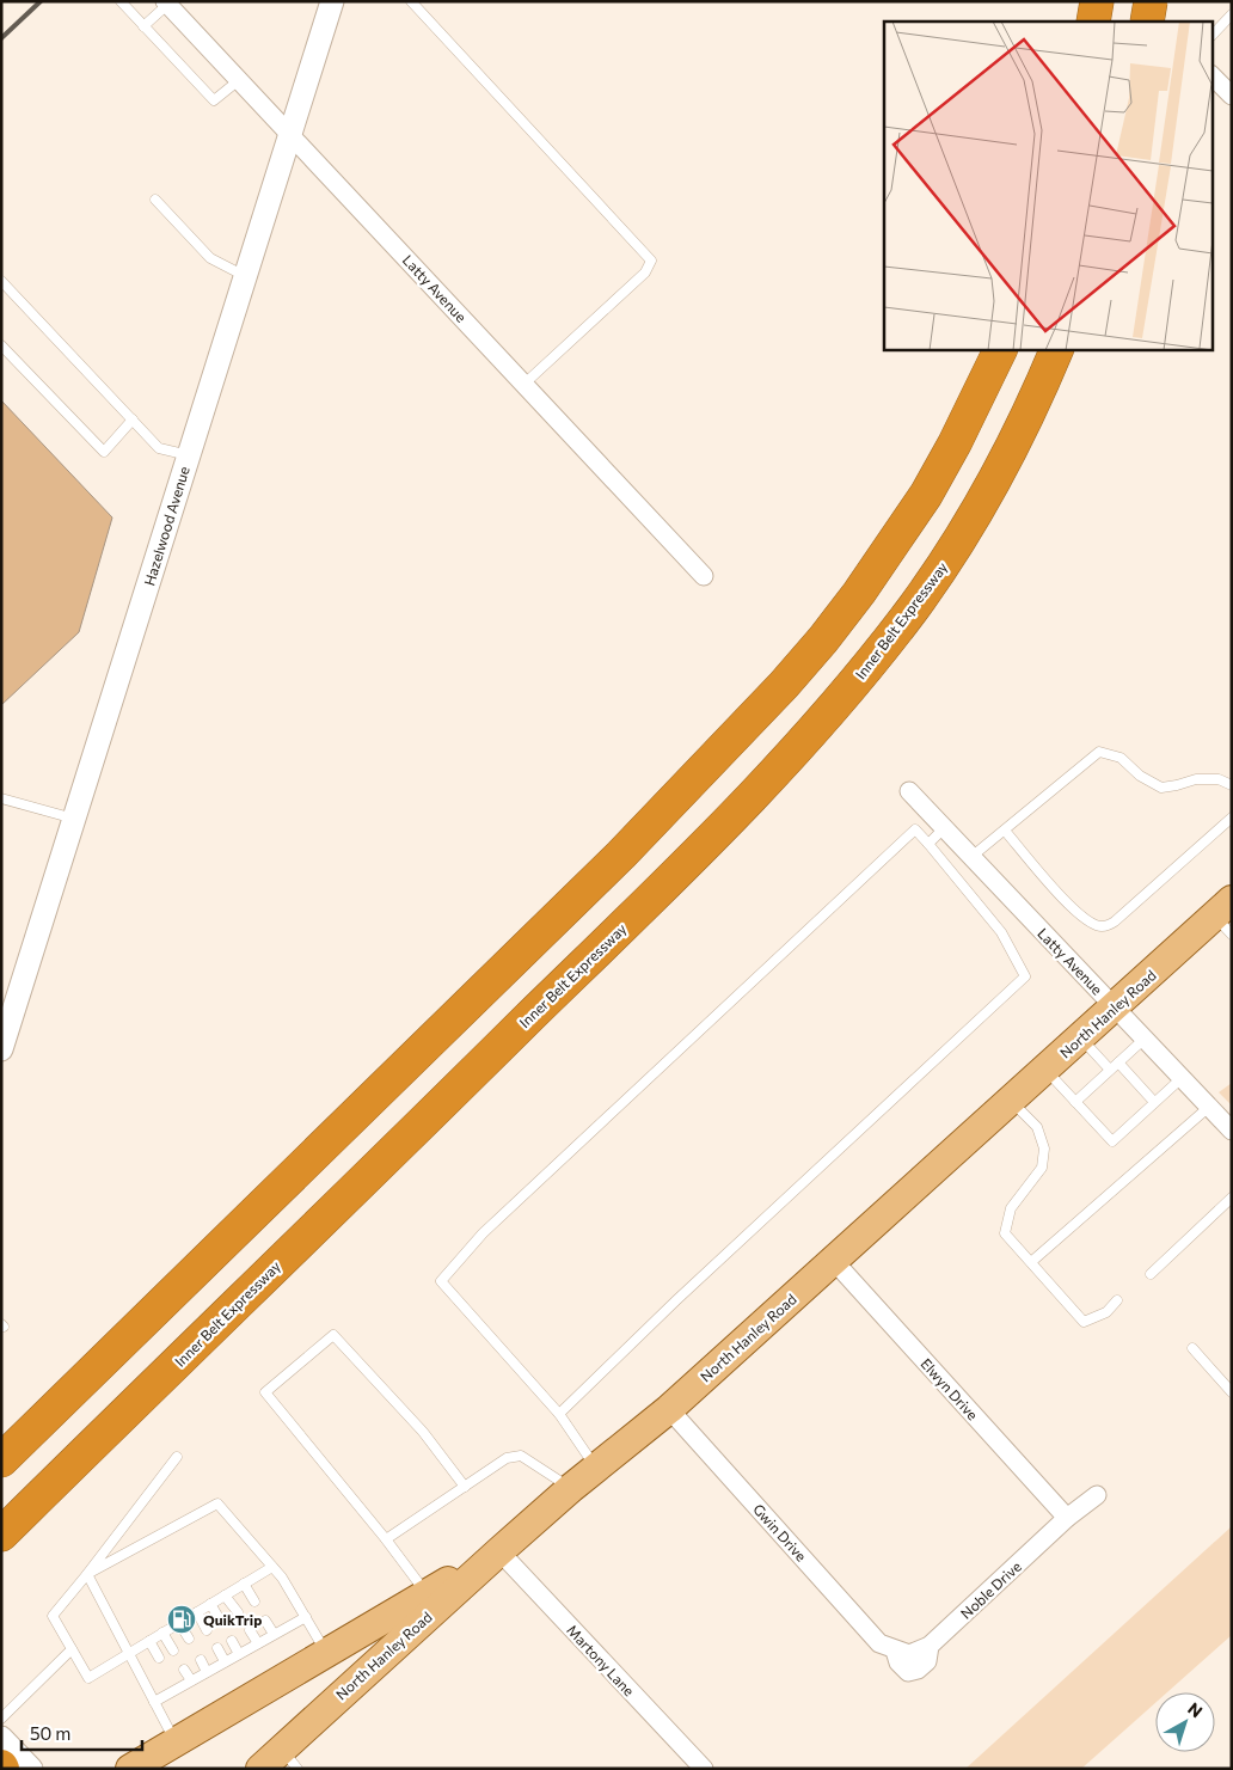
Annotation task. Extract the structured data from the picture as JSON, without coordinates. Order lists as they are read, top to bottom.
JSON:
{
  "streets": {
    "highway": ["Inner Belt Expressway"],
    "main road": ["North Hanley Road"],
    "street": [
      "Latty Avenue",
      "Hazelwood Avenue",
      "Elwyn Drive",
      "Gwin Drive",
      "Noble Drive",
      "Martony Lane"
    ]
  },
  "crossings": [
    ["Latty Avenue", "Hazelwood Avenue"],
    ["Latty Avenue", "North Hanley Road"],
    ["North Hanley Road", "Elwyn Drive"],
    ["North Hanley Road", "Gwin Drive"],
    ["North Hanley Road", "Martony Lane"],
    ["Elwyn Drive", "Noble Drive"],
    ["Gwin Drive", "Noble Drive"]
  ],
  "places": {
    "fuel station": ["QuikTrip"]
  },
  "scale_bar": "50 m",
  "north": "top right"
}
